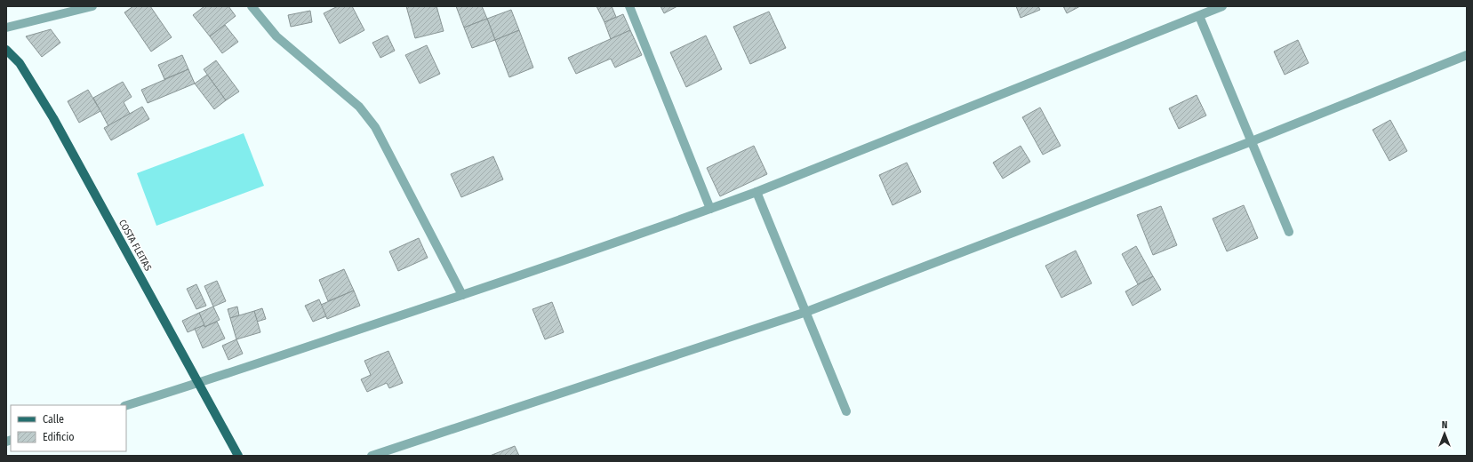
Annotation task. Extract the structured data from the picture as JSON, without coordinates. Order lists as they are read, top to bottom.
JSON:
{
  "streets": {
    "main road": ["COSTA FLEITAS"]
  },
  "legend": ["Calle", "Edificio"],
  "north": "top"
}
